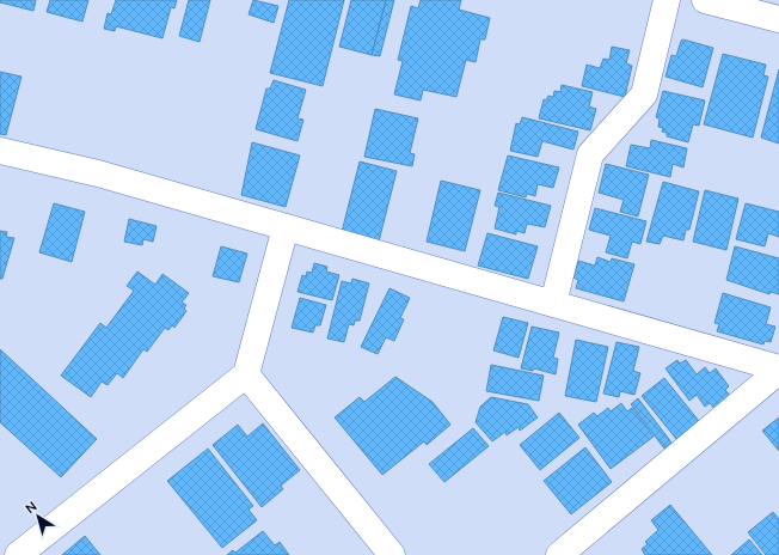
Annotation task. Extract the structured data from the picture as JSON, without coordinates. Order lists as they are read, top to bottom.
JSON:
{
  "north": "top left"
}
